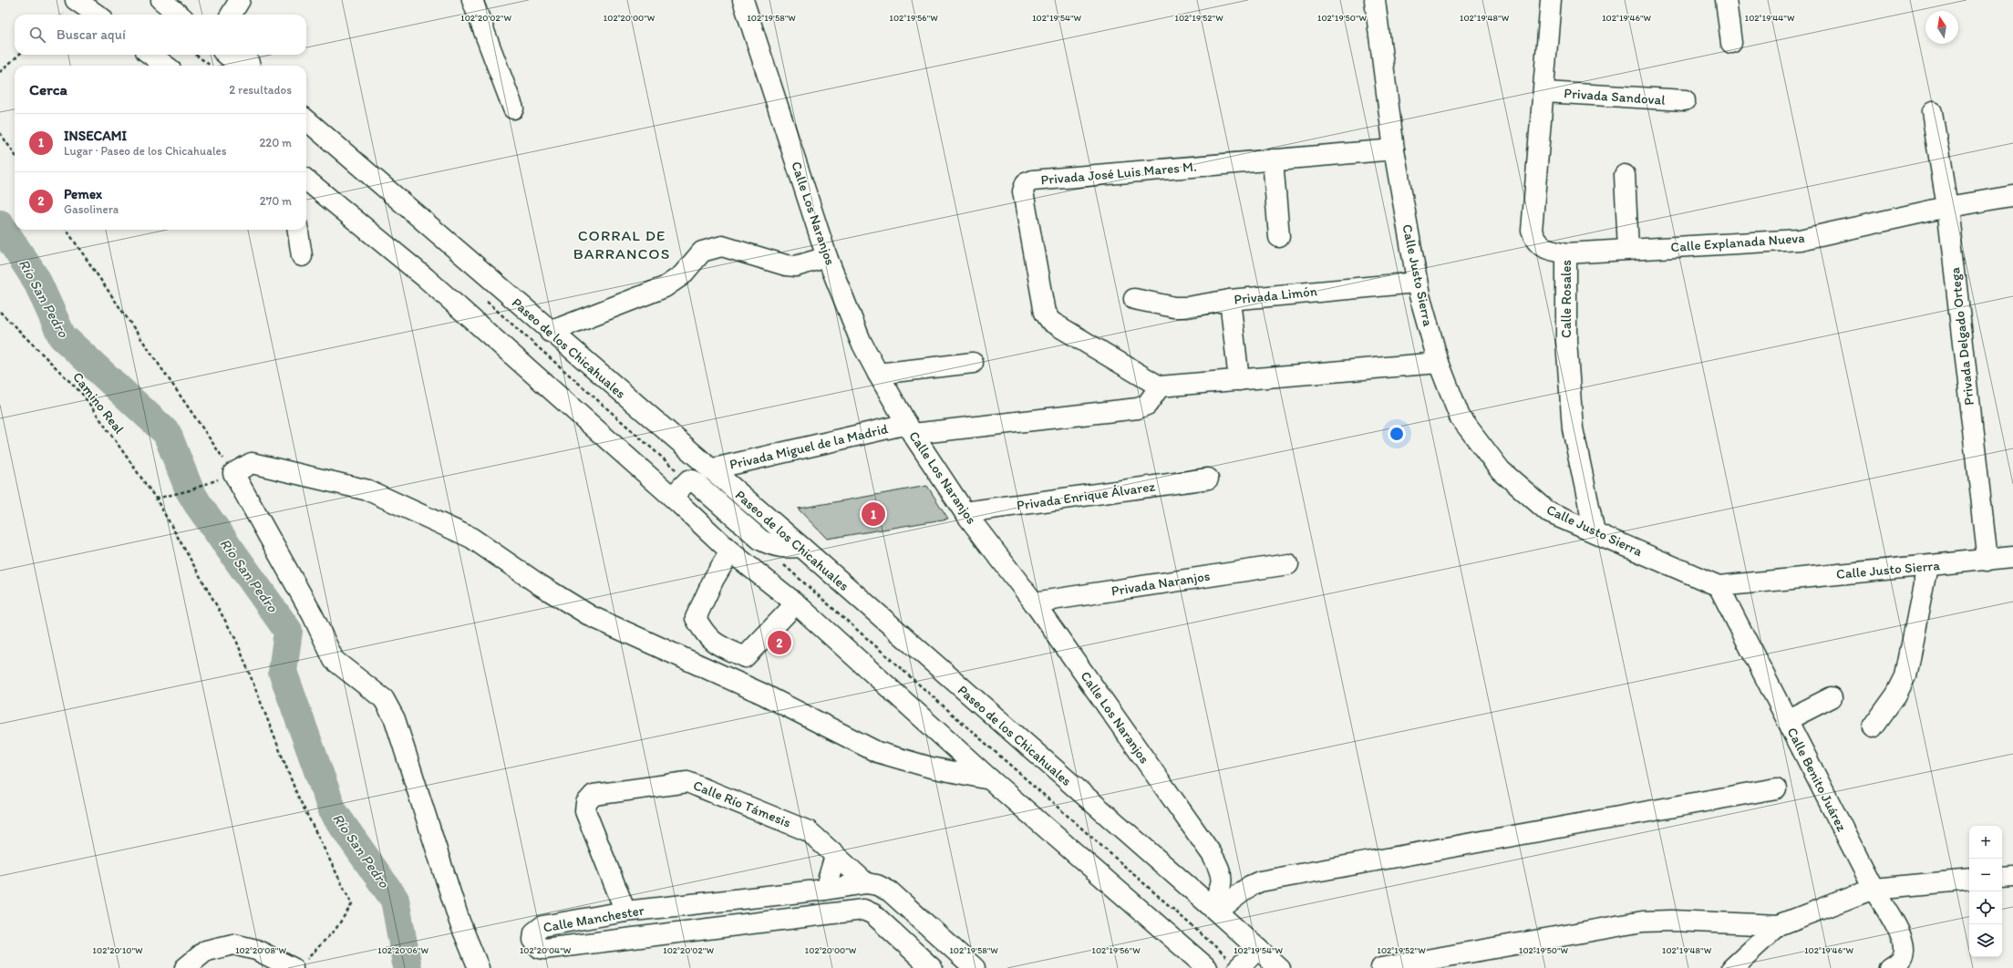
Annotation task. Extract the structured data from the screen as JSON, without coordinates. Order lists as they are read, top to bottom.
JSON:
{
  "streets": {
    "main road": [
      "Privada Sandoval",
      "Privada José Luis Mares M.",
      "Calle Los Naranjos",
      "Calle Explanada Nueva",
      "Calle Justo Sierra",
      "Privada Limón",
      "Calle Rosales",
      "Privada Delgado Ortega",
      "Paseo de los Chicahuales",
      "Privada Miguel de la Madrid",
      "Privada Enrique Álvarez",
      "Privada Naranjos",
      "Calle Benito Juárez",
      "Calle Río Támesis",
      "Calle Manchester"
    ],
    "path": ["Camino Real"]
  },
  "crossings": [
    ["Privada Sandoval", "Calle Rosales"],
    ["Privada José Luis Mares M.", "Calle Justo Sierra"],
    ["Calle Los Naranjos", "Paseo de los Chicahuales"],
    ["Calle Los Naranjos", "Privada Miguel de la Madrid"],
    ["Calle Los Naranjos", "Privada Enrique Álvarez"],
    ["Calle Los Naranjos", "Privada Naranjos"],
    ["Calle Explanada Nueva", "Calle Rosales"],
    ["Calle Explanada Nueva", "Privada Delgado Ortega"],
    ["Calle Justo Sierra", "Privada Limón"],
    ["Calle Justo Sierra", "Calle Rosales"],
    ["Calle Justo Sierra", "Privada Delgado Ortega"],
    ["Calle Justo Sierra", "Calle Benito Juárez"],
    ["Paseo de los Chicahuales", "Privada Miguel de la Madrid"],
    ["Calle Río Támesis", "Calle Manchester"]
  ],
  "districts": ["CORRAL DE BARRANCOS"],
  "water": ["Río San Pedro"],
  "north": "top",
  "page": {
    "search": "Buscar aquí",
    "heading": ["Cerca", "2 resultados"],
    "list": [
      {
        "mark": "1",
        "name": "INSECAMI",
        "note": "Lugar · Paseo de los Chicahuales",
        "value": "220 m"
      },
      {
        "mark": "2",
        "name": "Pemex",
        "note": "Gasolinera",
        "value": "270 m"
      }
    ],
    "pins": ["1", "2"],
    "map_buttons": ["+", "−"]
  },
  "coordinates": [
    "102°20'02\"W",
    "102°20'00\"W",
    "102°19'58\"W",
    "102°19'56\"W",
    "102°19'54\"W",
    "102°19'52\"W",
    "102°19'50\"W",
    "102°19'48\"W",
    "102°19'46\"W",
    "102°19'44\"W",
    "102°20'10\"W",
    "102°20'08\"W",
    "102°20'06\"W",
    "102°20'04\"W"
  ]
}
